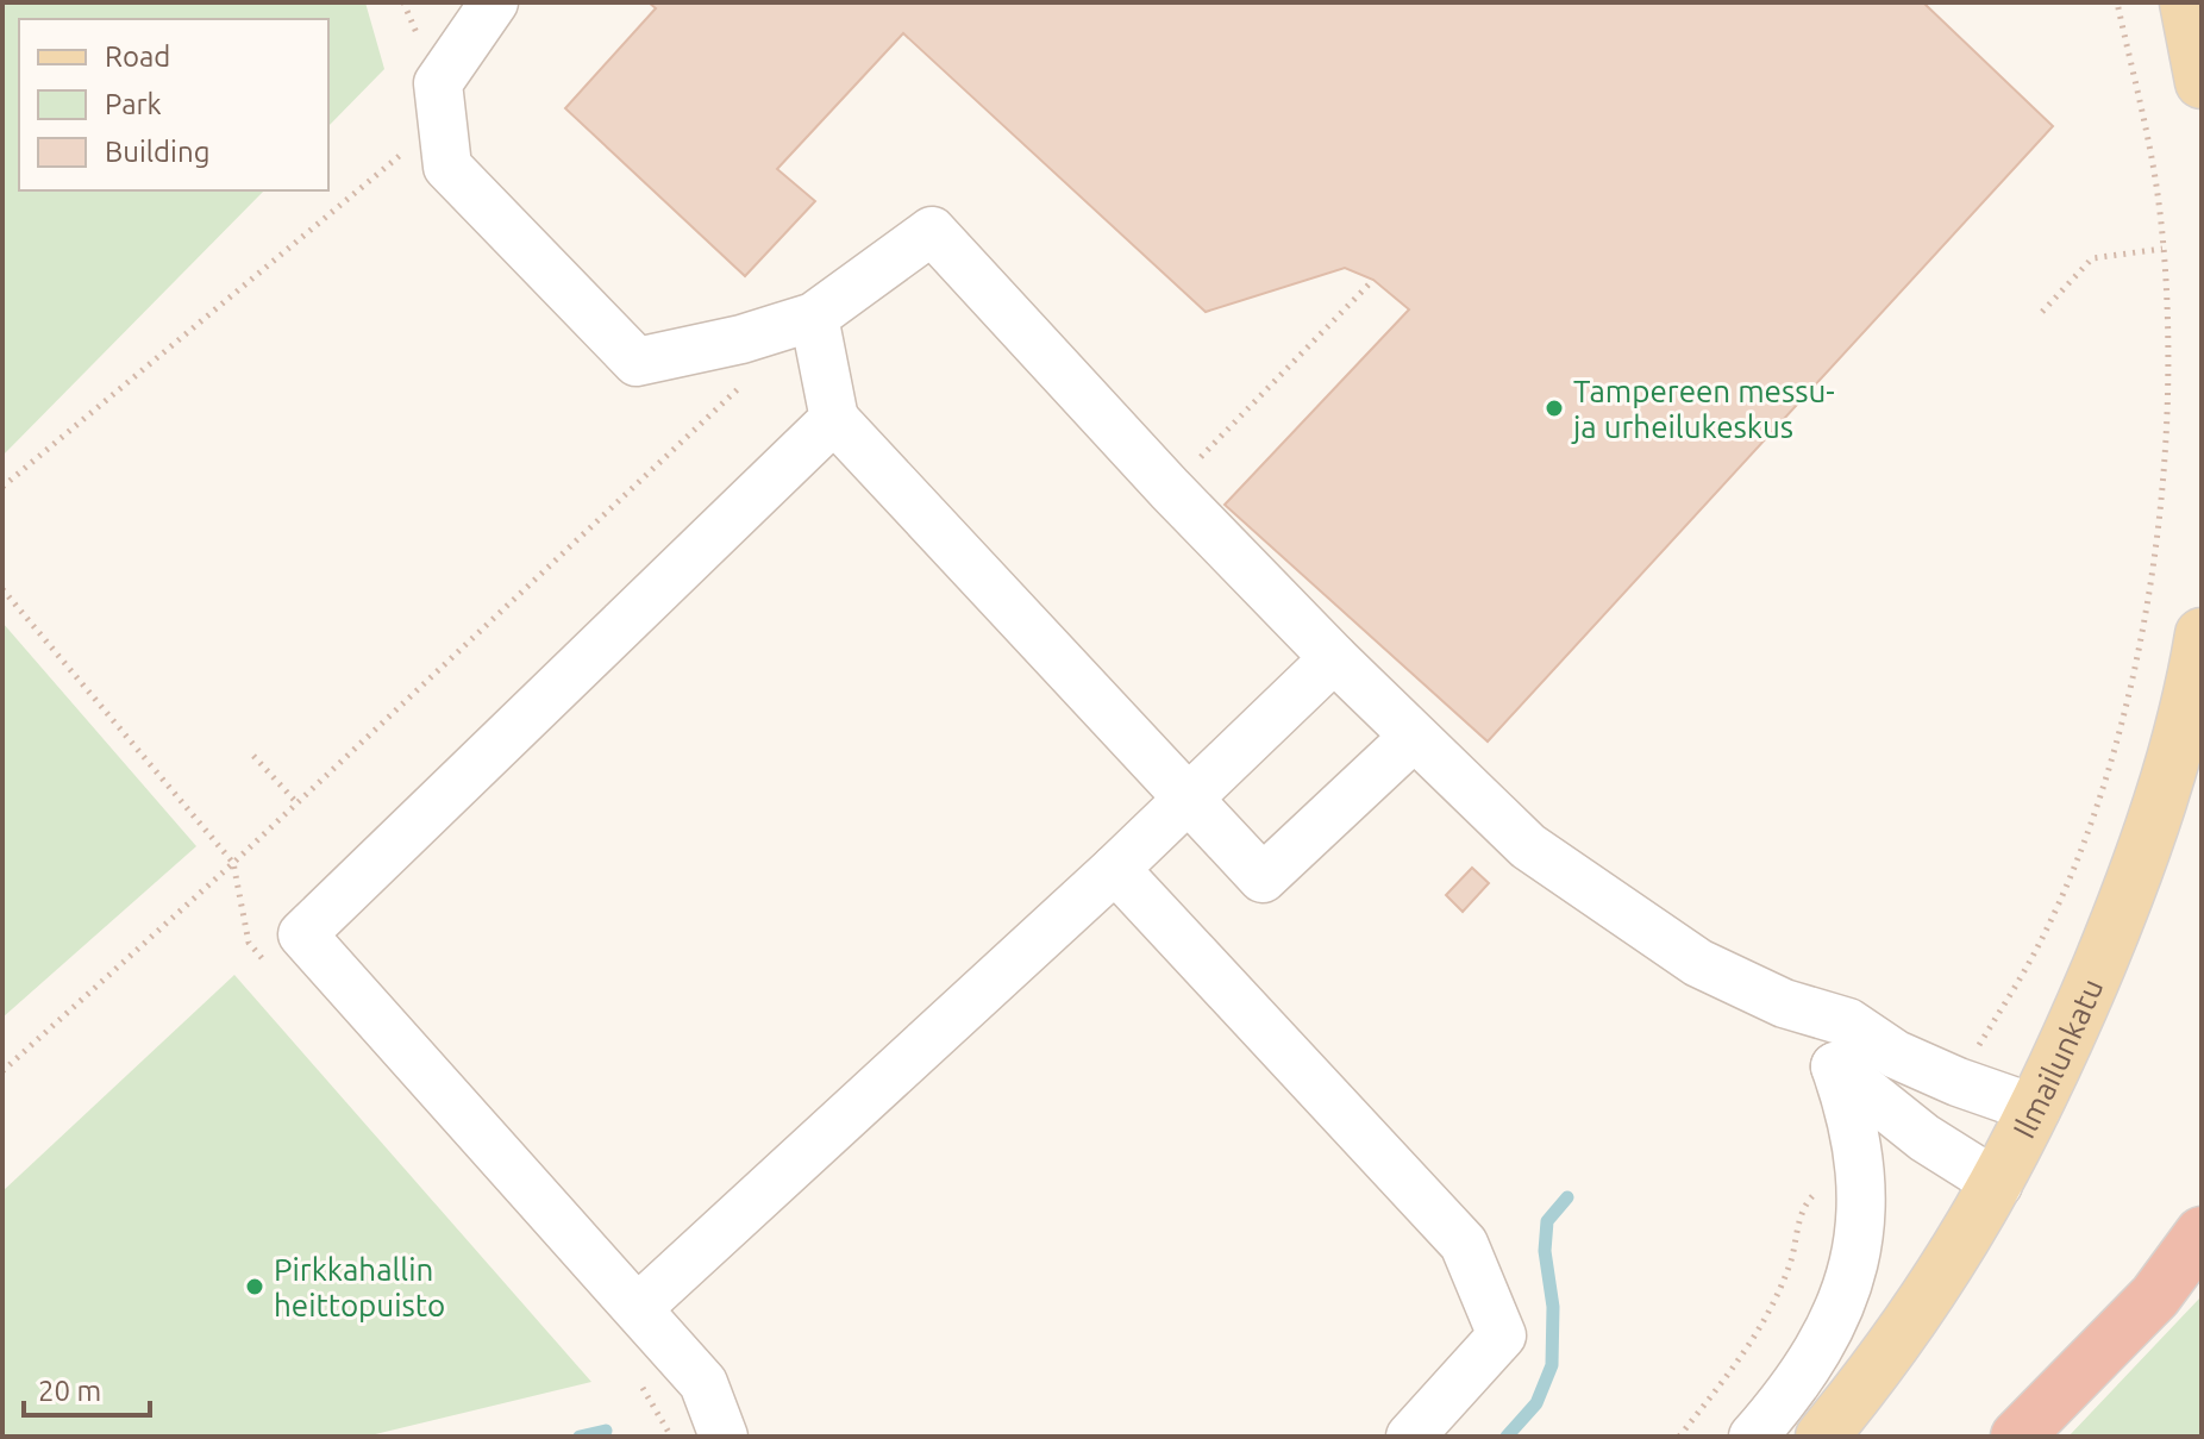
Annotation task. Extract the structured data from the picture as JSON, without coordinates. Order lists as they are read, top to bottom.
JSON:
{
  "streets": {
    "main road": ["Ilmailunkatu"]
  },
  "places": ["Tampereen messu- ja urheilukeskus", "Pirkkahallin heittopuisto"],
  "legend": ["Road", "Park", "Building"],
  "scale_bar": "20 m"
}
